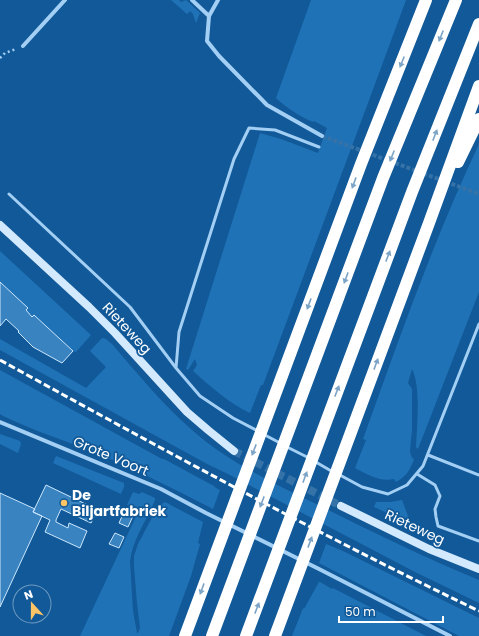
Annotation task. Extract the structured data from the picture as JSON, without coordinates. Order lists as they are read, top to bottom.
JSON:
{
  "streets": {
    "main road": ["Rieteweg"],
    "street": ["Grote Voort"]
  },
  "places": ["De Biljartfabriek"],
  "scale_bar": "50 m",
  "north": "top"
}
